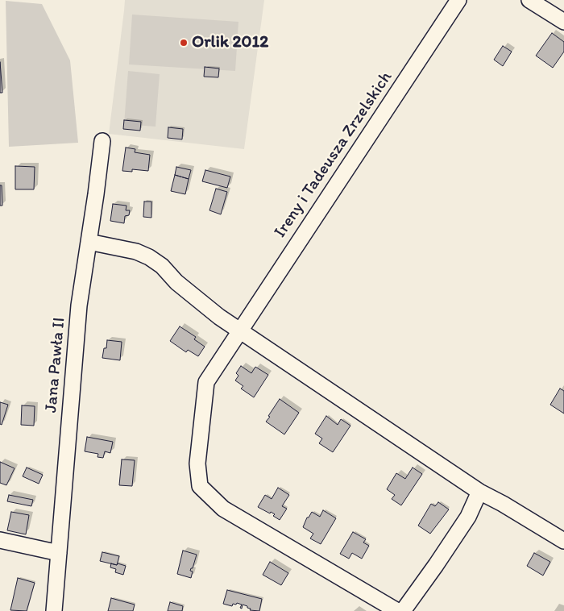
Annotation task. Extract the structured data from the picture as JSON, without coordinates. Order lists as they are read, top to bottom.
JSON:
{
  "streets": {
    "street": ["Ireny i Tadeusza Zrzelskich", "Jana Pawła II"]
  },
  "places": ["Orlik 2012"]
}
